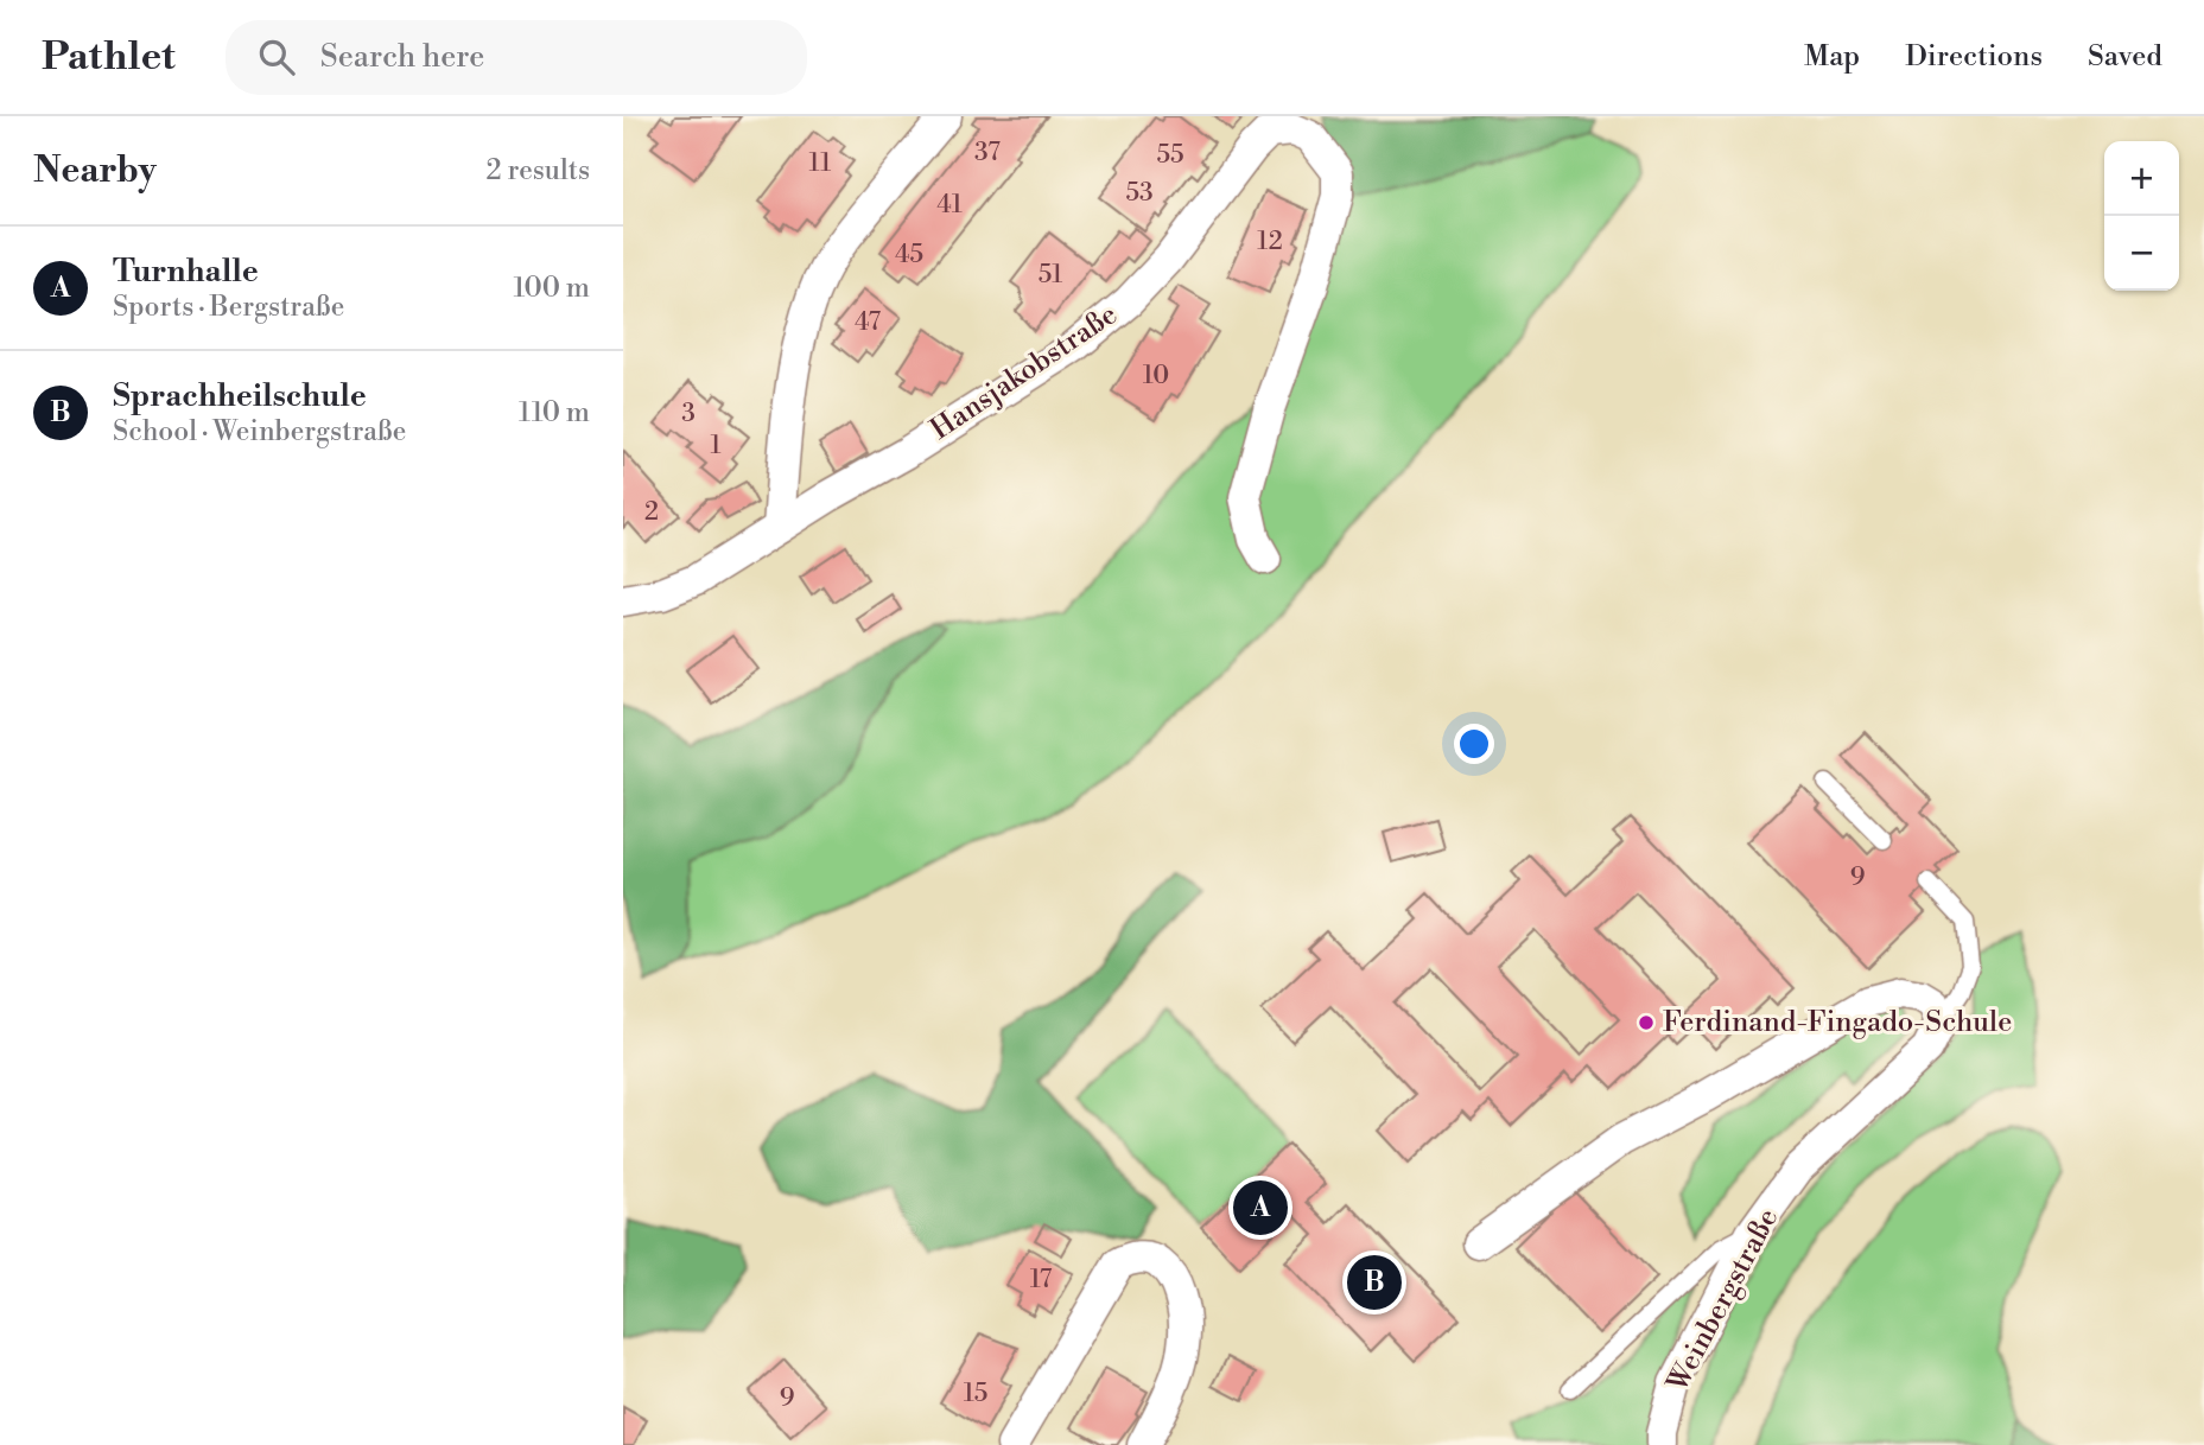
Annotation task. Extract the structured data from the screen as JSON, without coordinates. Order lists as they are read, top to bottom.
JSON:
{
  "streets": {
    "street": ["Hansjakobstraße", "Weinbergstraße"]
  },
  "places": ["Ferdinand-Fingado-Schule"],
  "house_numbers": [
    "37",
    "55",
    "11",
    "53",
    "41",
    "12",
    "45",
    "51",
    "47",
    "10",
    "3",
    "1",
    "2",
    "9",
    "17",
    "15",
    "9"
  ],
  "page": {
    "header": "Pathlet",
    "search": "Search here",
    "nav": ["Map", "Directions", "Saved"],
    "heading": ["Nearby", "2 results"],
    "map_buttons": ["+", "−"],
    "list": [
      {
        "mark": "A",
        "name": "Turnhalle",
        "note": "Sports · Bergstraße",
        "value": "100 m"
      },
      {
        "mark": "B",
        "name": "Sprachheilschule",
        "note": "School · Weinbergstraße",
        "value": "110 m"
      }
    ],
    "pins": ["A", "B"]
  }
}
